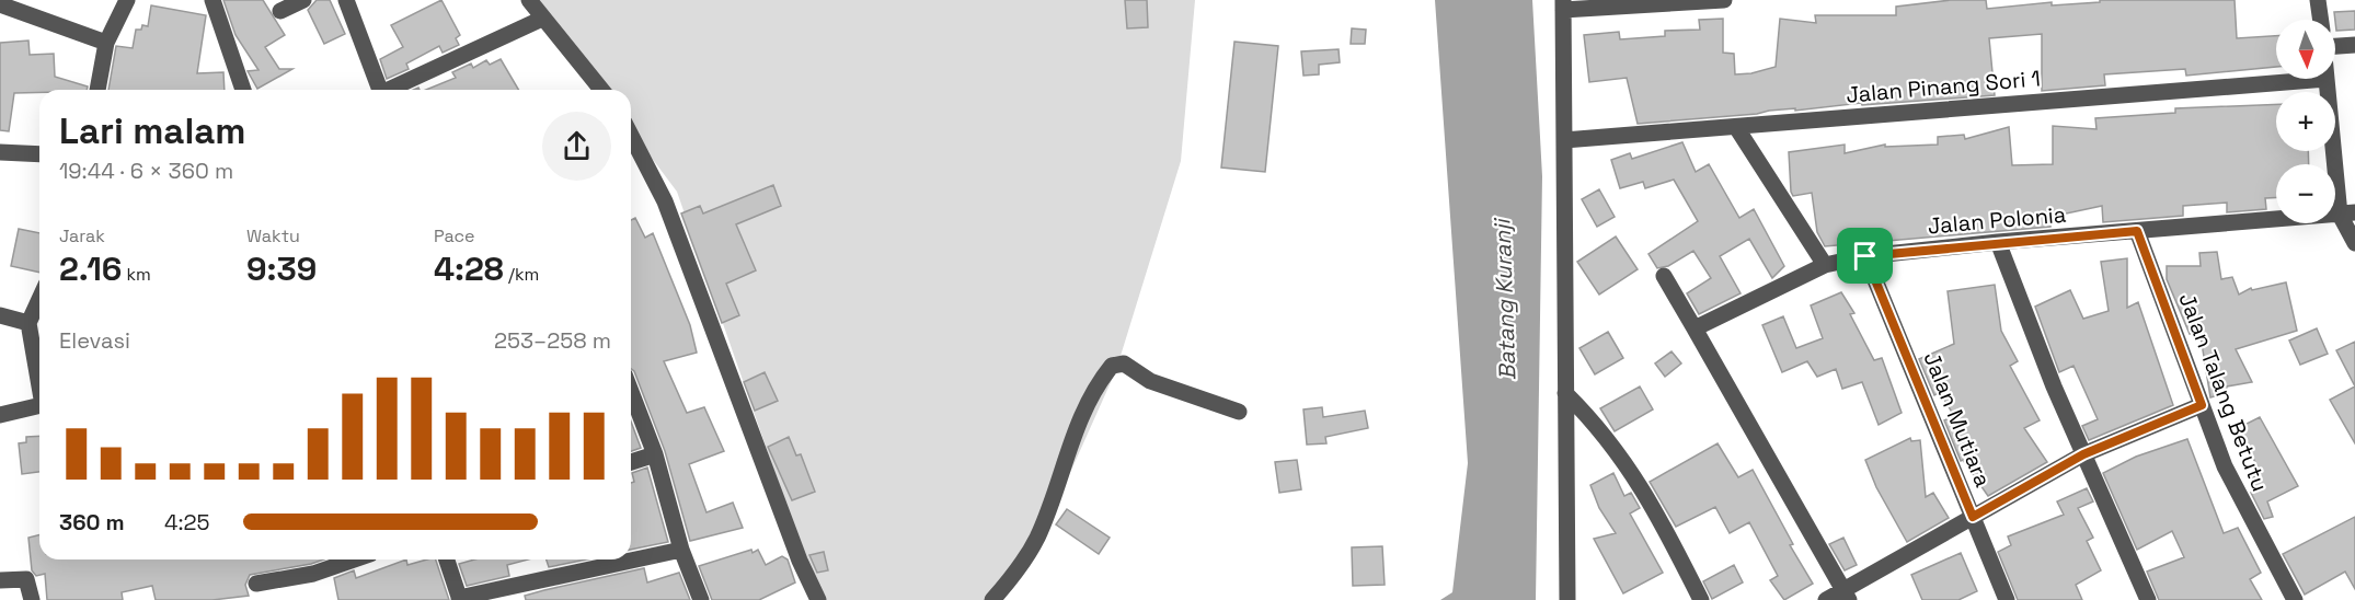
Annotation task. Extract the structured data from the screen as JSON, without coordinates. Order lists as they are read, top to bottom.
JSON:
{
  "streets": {
    "street": [
      "Jalan Pinang Sori 1",
      "Jalan Polonia",
      "Jalan Talang Betutu",
      "Jalan Mutiara"
    ]
  },
  "crossings": [
    ["Jalan Polonia", "Jalan Talang Betutu"],
    ["Jalan Polonia", "Jalan Mutiara"]
  ],
  "water": ["Batang Kuranji"],
  "north": "bottom",
  "page": {
    "map_buttons": ["+", "−"],
    "heading": ["Lari malam", "19:44 · 6 × 360 m"],
    "stats": [
      ["Jarak", "2.16 km"],
      ["Waktu", "9:39"],
      ["Pace", "4:28 /km"]
    ],
    "chart": ["Elevasi", "253–258 m"],
    "list": [
      {
        "name": "360 m",
        "note": "4:25"
      }
    ]
  }
}
